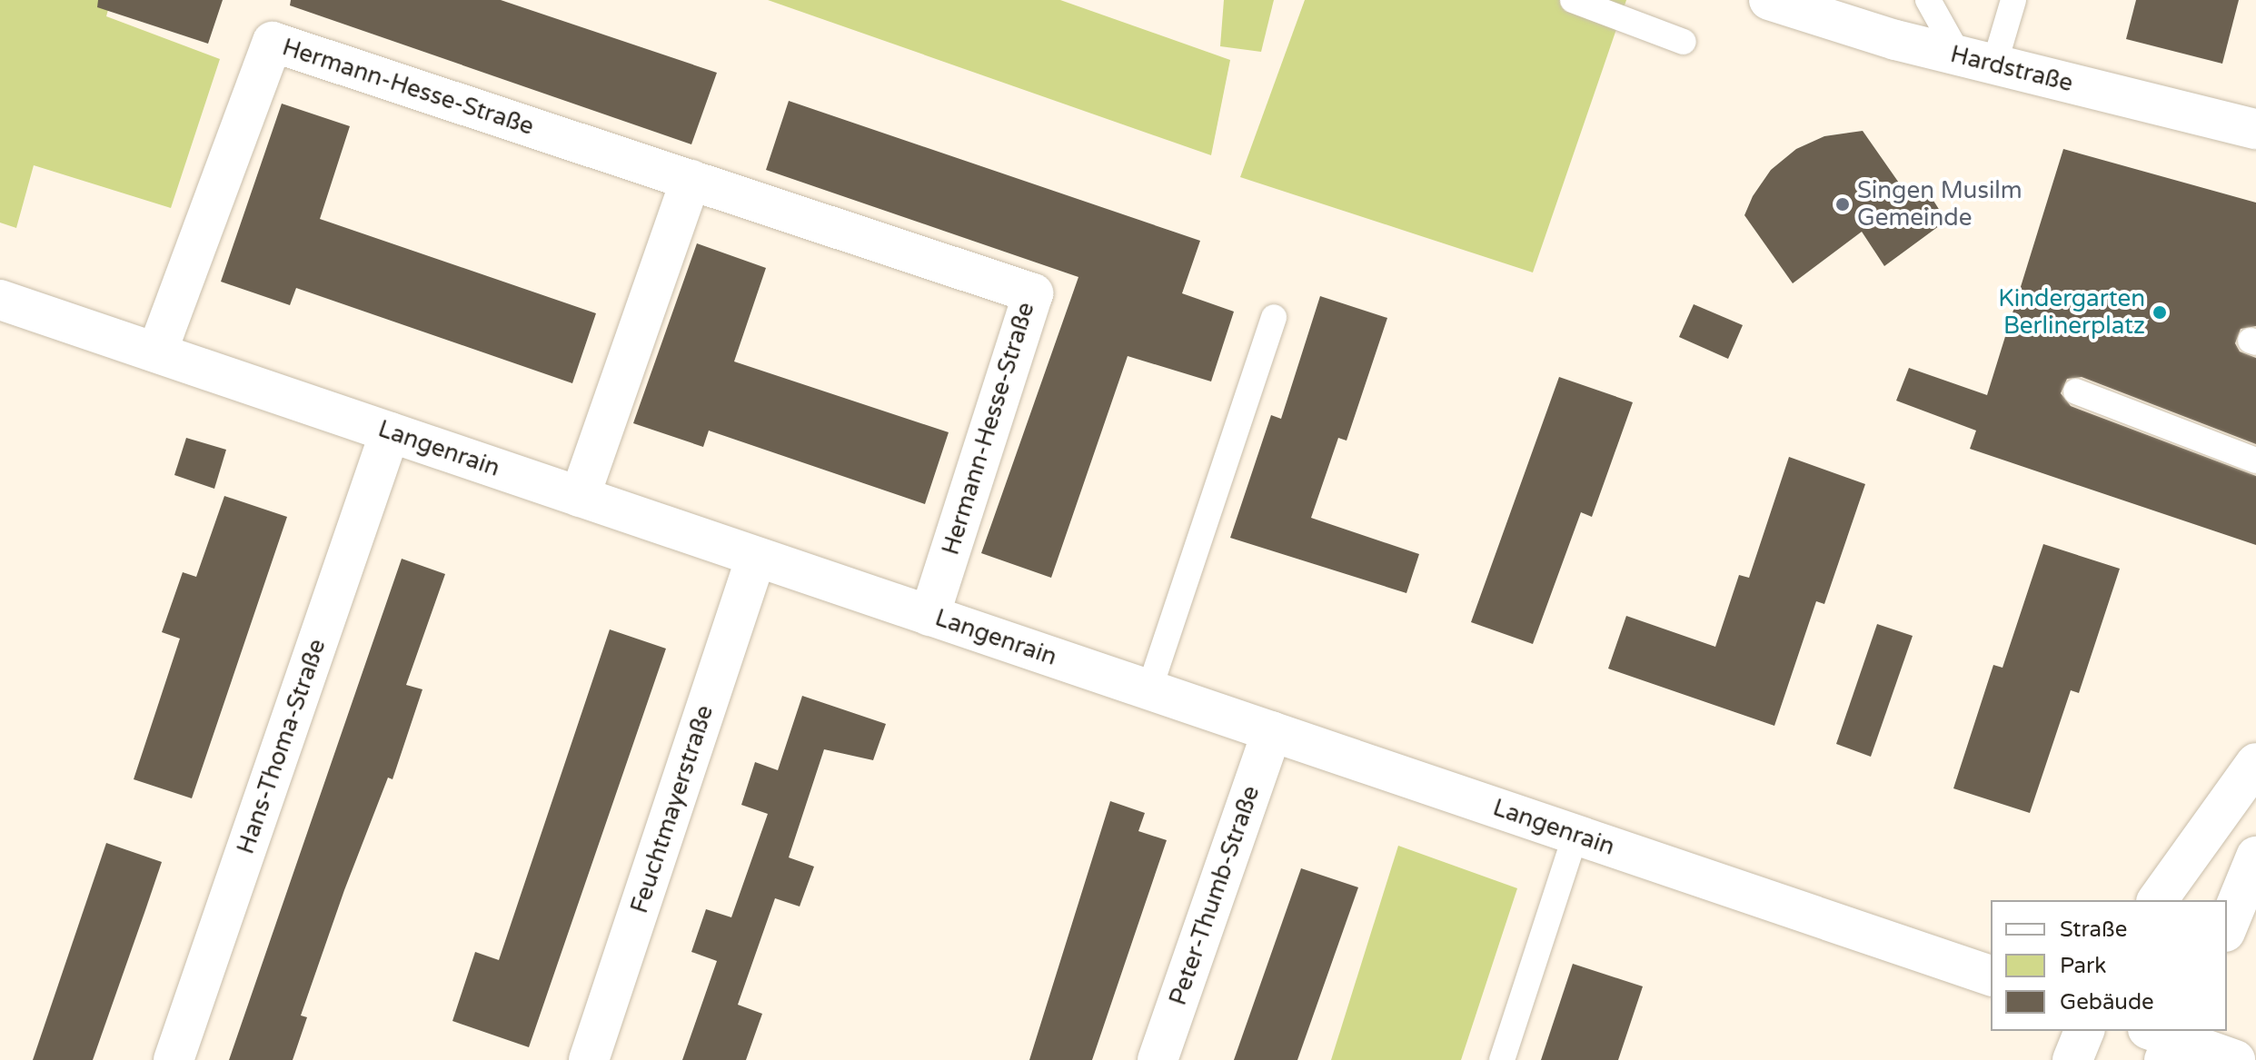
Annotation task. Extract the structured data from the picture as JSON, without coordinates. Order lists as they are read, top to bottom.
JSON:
{
  "streets": {
    "street": [
      "Hardstraße",
      "Hermann-Hesse-Straße",
      "Langenrain",
      "Hans-Thoma-Straße",
      "Feuchtmayerstraße",
      "Peter-Thumb-Straße"
    ]
  },
  "crossings": [
    ["Hermann-Hesse-Straße", "Langenrain"],
    ["Langenrain", "Hans-Thoma-Straße"],
    ["Langenrain", "Feuchtmayerstraße"],
    ["Langenrain", "Peter-Thumb-Straße"]
  ],
  "places": ["Singen Musilm Gemeinde", "Kindergarten Berlinerplatz"],
  "legend": ["Straße", "Park", "Gebäude"]
}
